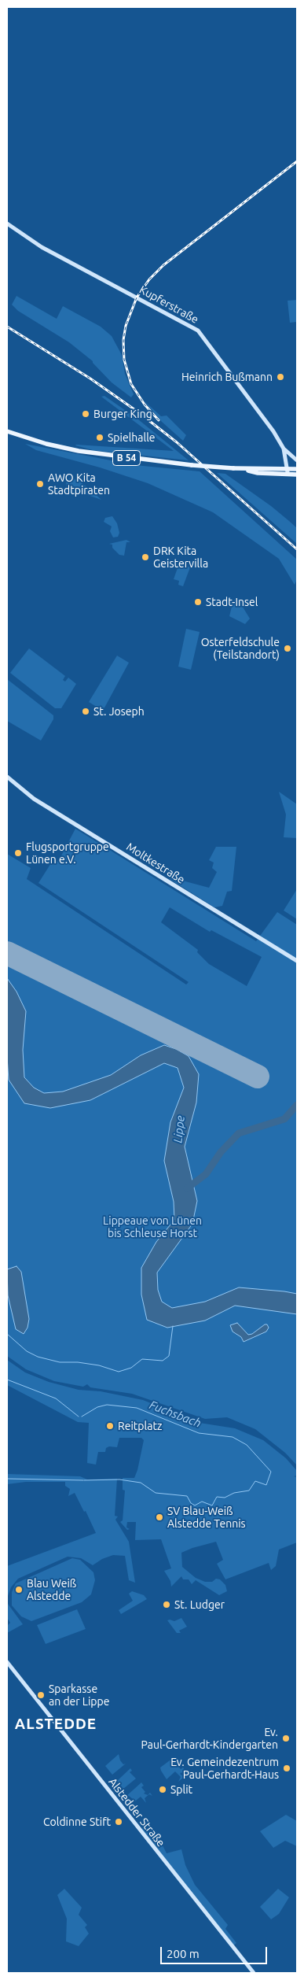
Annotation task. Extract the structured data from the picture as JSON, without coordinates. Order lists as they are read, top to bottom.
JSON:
{
  "streets": {
    "main road": ["B 54"],
    "street": ["Kupferstraße", "Moltkestraße", "Alstedder Straße"]
  },
  "crossings": [
    ["Kupferstraße", "B 54"]
  ],
  "districts": ["ALSTEDDE"],
  "water": ["Lippe", "Fuchsbach"],
  "parks": ["Lippeaue von Lünen bis Schleuse Horst"],
  "places": [
    "Heinrich Bußmann",
    "Burger King",
    "Spielhalle",
    "AWO Kita Stadtpiraten",
    "DRK Kita Geistervilla",
    "Stadt-Insel",
    "Osterfeldschule (Teilstandort)",
    "St. Joseph",
    "Flugsportgruppe Lünen e.V.",
    "Reitplatz",
    "SV Blau-Weiß Alstedde Tennis",
    "Blau Weiß Alstedde",
    "St. Ludger",
    "Sparkasse an der Lippe",
    "Ev. Paul-Gerhardt-Kindergarten",
    "Ev. Gemeindezentrum Paul-Gerhardt-Haus",
    "Split",
    "Coldinne Stift"
  ],
  "scale_bar": "200 m"
}
